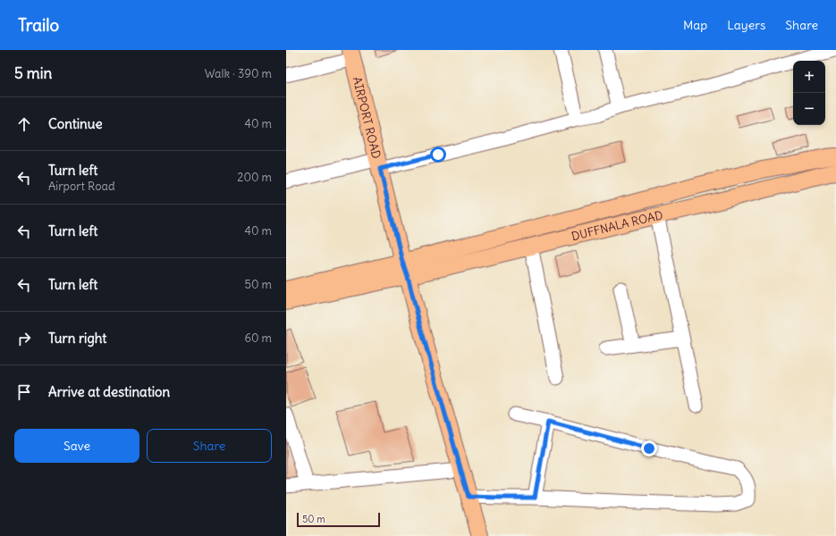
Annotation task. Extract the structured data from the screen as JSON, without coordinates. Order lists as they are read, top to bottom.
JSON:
{
  "streets": {
    "main road": ["AIRPORT ROAD", "DUFFNALA ROAD"]
  },
  "crossings": [
    ["AIRPORT ROAD", "DUFFNALA ROAD"]
  ],
  "scale_bar": "50 m",
  "page": {
    "header": "Trailo",
    "nav": ["Map", "Layers", "Share"],
    "heading": ["5 min", "Walk · 390 m"],
    "map_buttons": ["+", "−"],
    "list": [
      ["Continue", "40 m"],
      ["Turn left", "Airport Road", "200 m"],
      ["Turn left", "40 m"],
      ["Turn left", "50 m"],
      ["Turn right", "60 m"],
      "Arrive at destination"
    ],
    "buttons": ["Save", "Share"],
    "scale": "50 m"
  }
}
